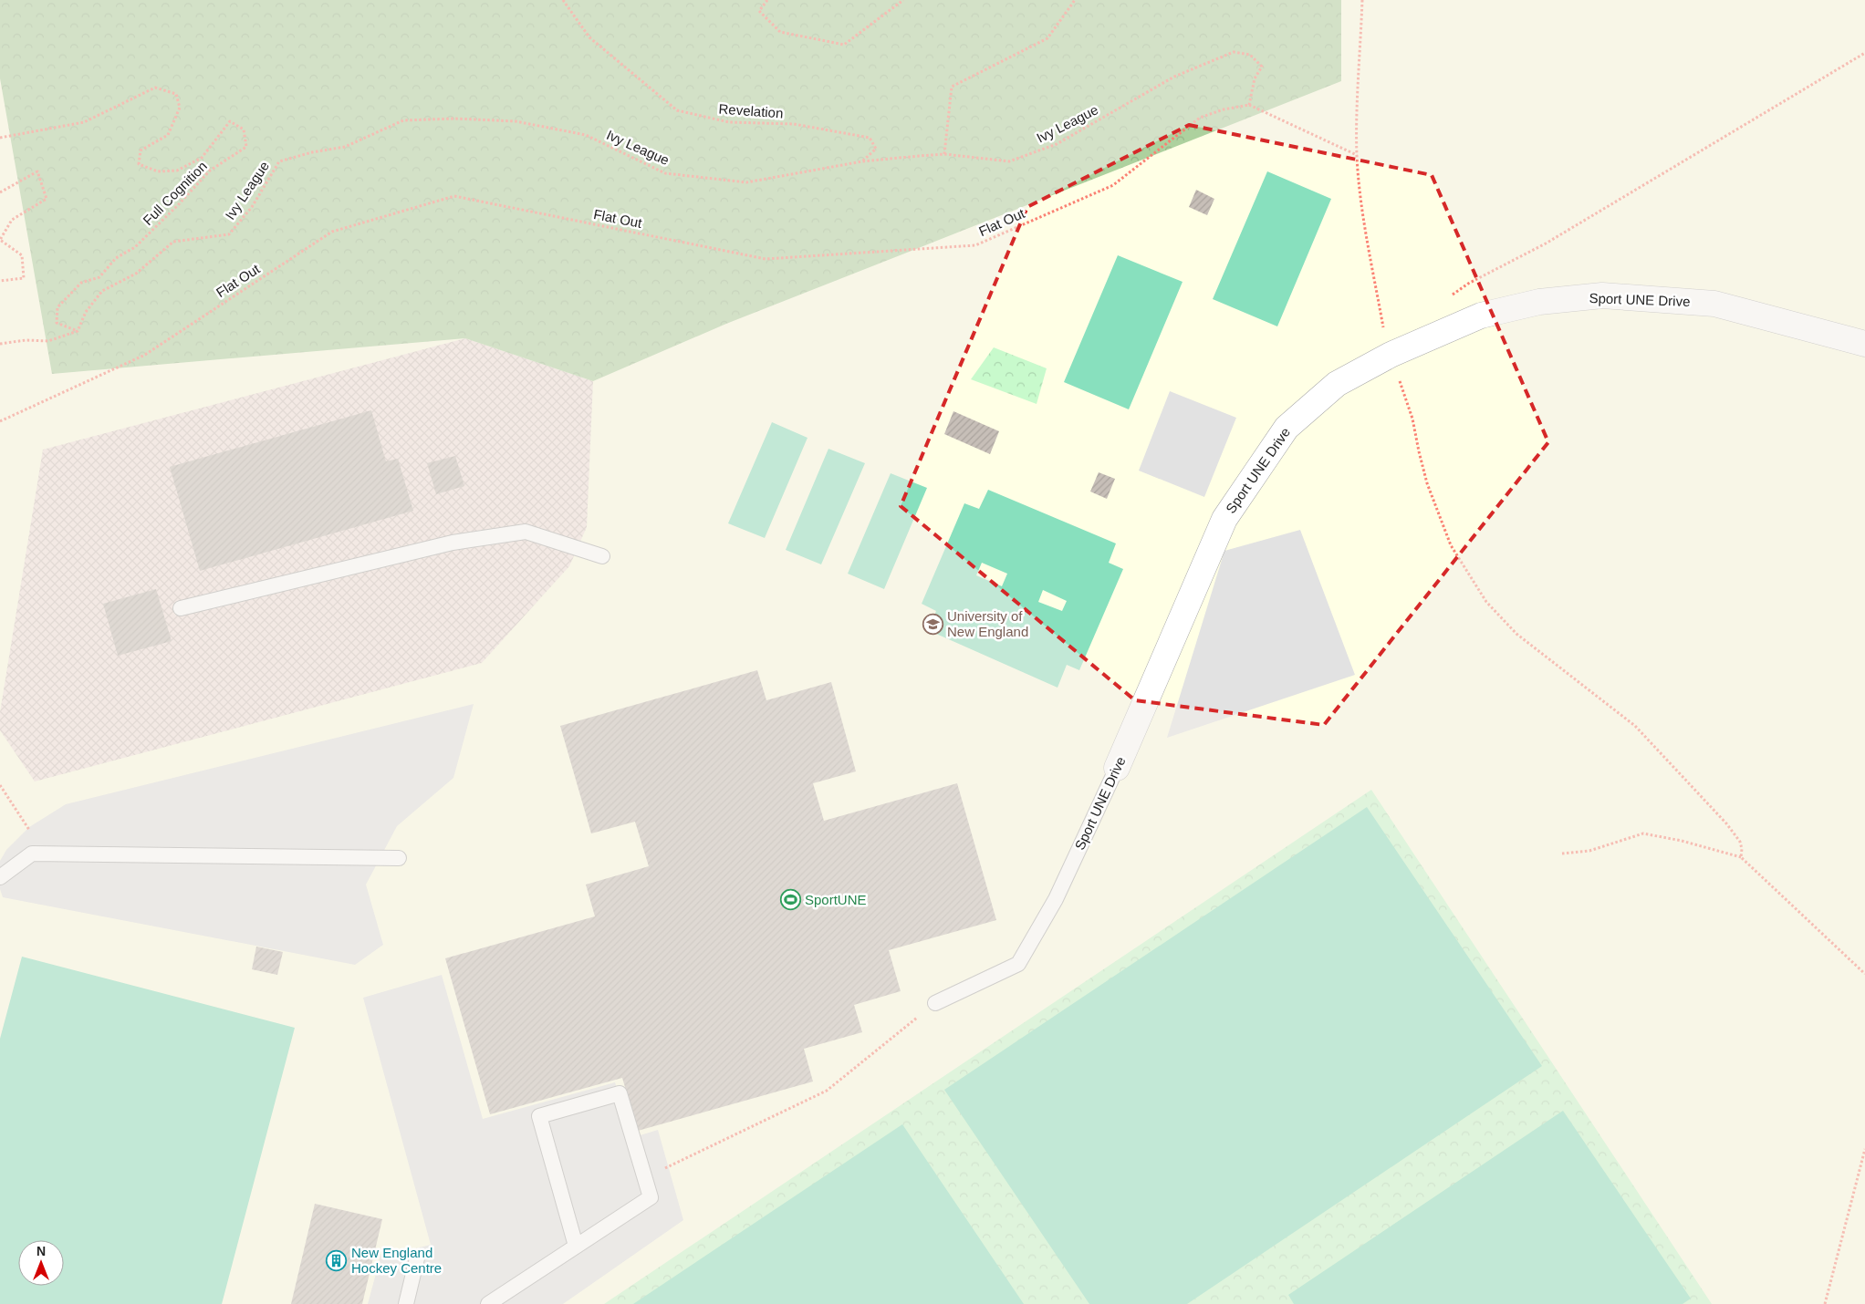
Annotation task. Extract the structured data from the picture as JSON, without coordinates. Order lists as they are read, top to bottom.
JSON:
{
  "streets": {
    "street": ["Sport UNE Drive"],
    "path": [
      "Revelation",
      "Ivy League",
      "Full Cognition",
      "Flat Out"
    ]
  },
  "crossings": [
    ["Revelation", "Ivy League"],
    ["Ivy League", "Full Cognition"],
    ["Ivy League", "Flat Out"]
  ],
  "places": {
    "school or university": ["University of New England"],
    "sports": ["SportUNE"],
    "building": ["New England Hockey Centre"]
  },
  "north": "top"
}
